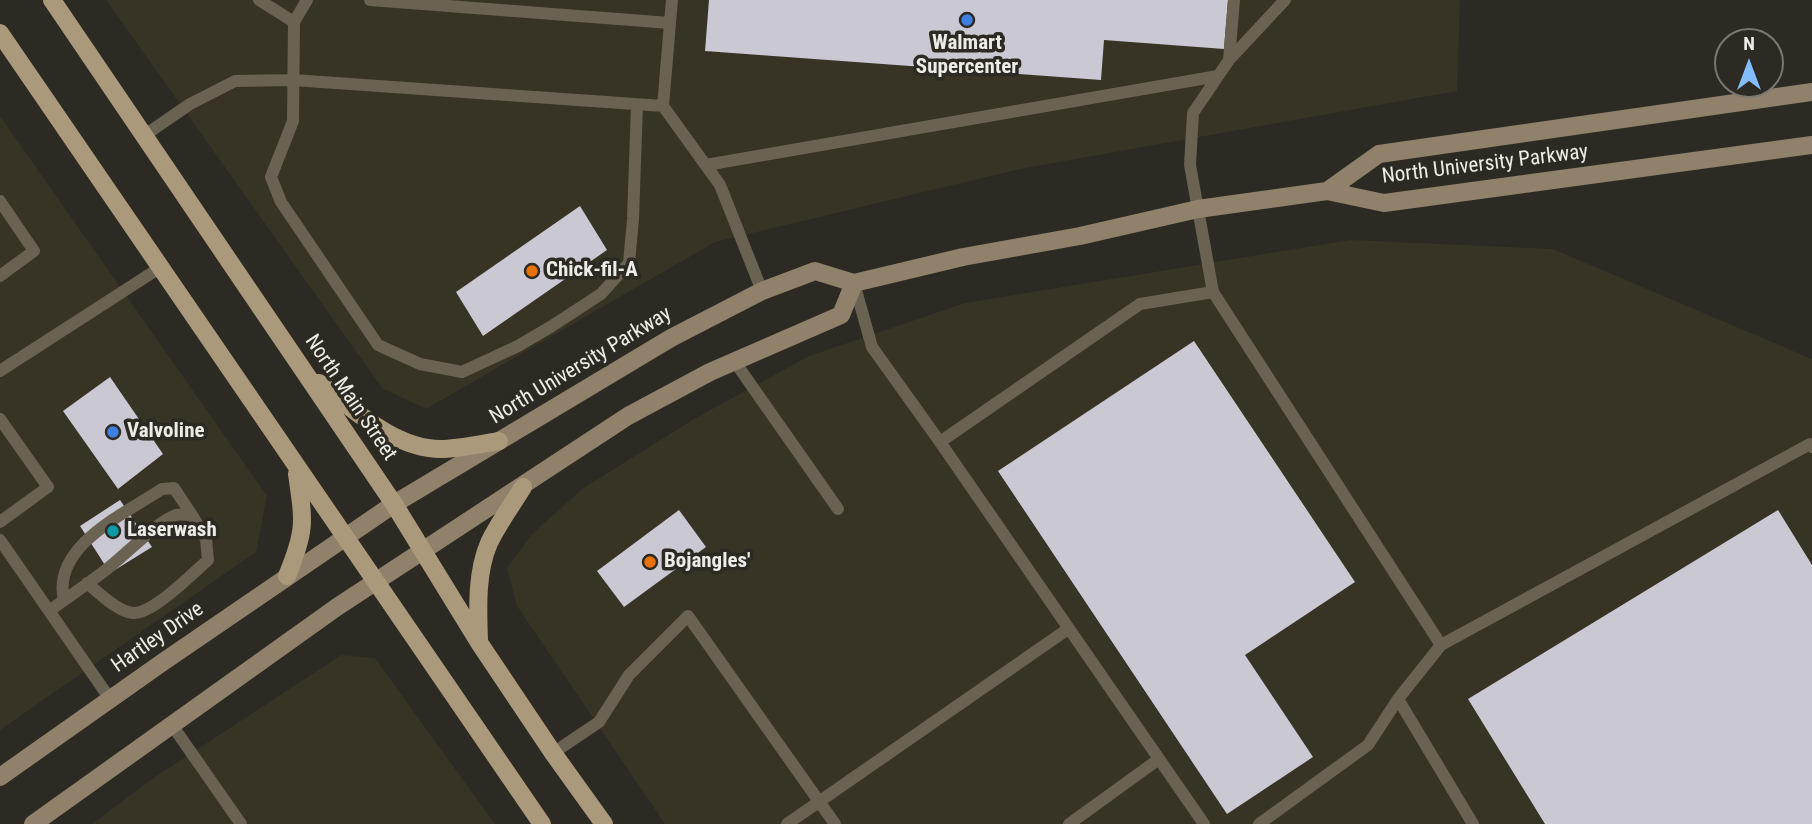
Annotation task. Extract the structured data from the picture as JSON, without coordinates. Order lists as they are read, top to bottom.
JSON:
{
  "streets": {
    "main road": ["North University Parkway", "North Main Street", "Hartley Drive"]
  },
  "crossings": [
    ["North University Parkway", "North Main Street"],
    ["North University Parkway", "Hartley Drive"]
  ],
  "places": [
    "Walmart Supercenter",
    "Chick-fil-A",
    "Valvoline",
    "Laserwash",
    "Bojangles'"
  ],
  "north": "top"
}
